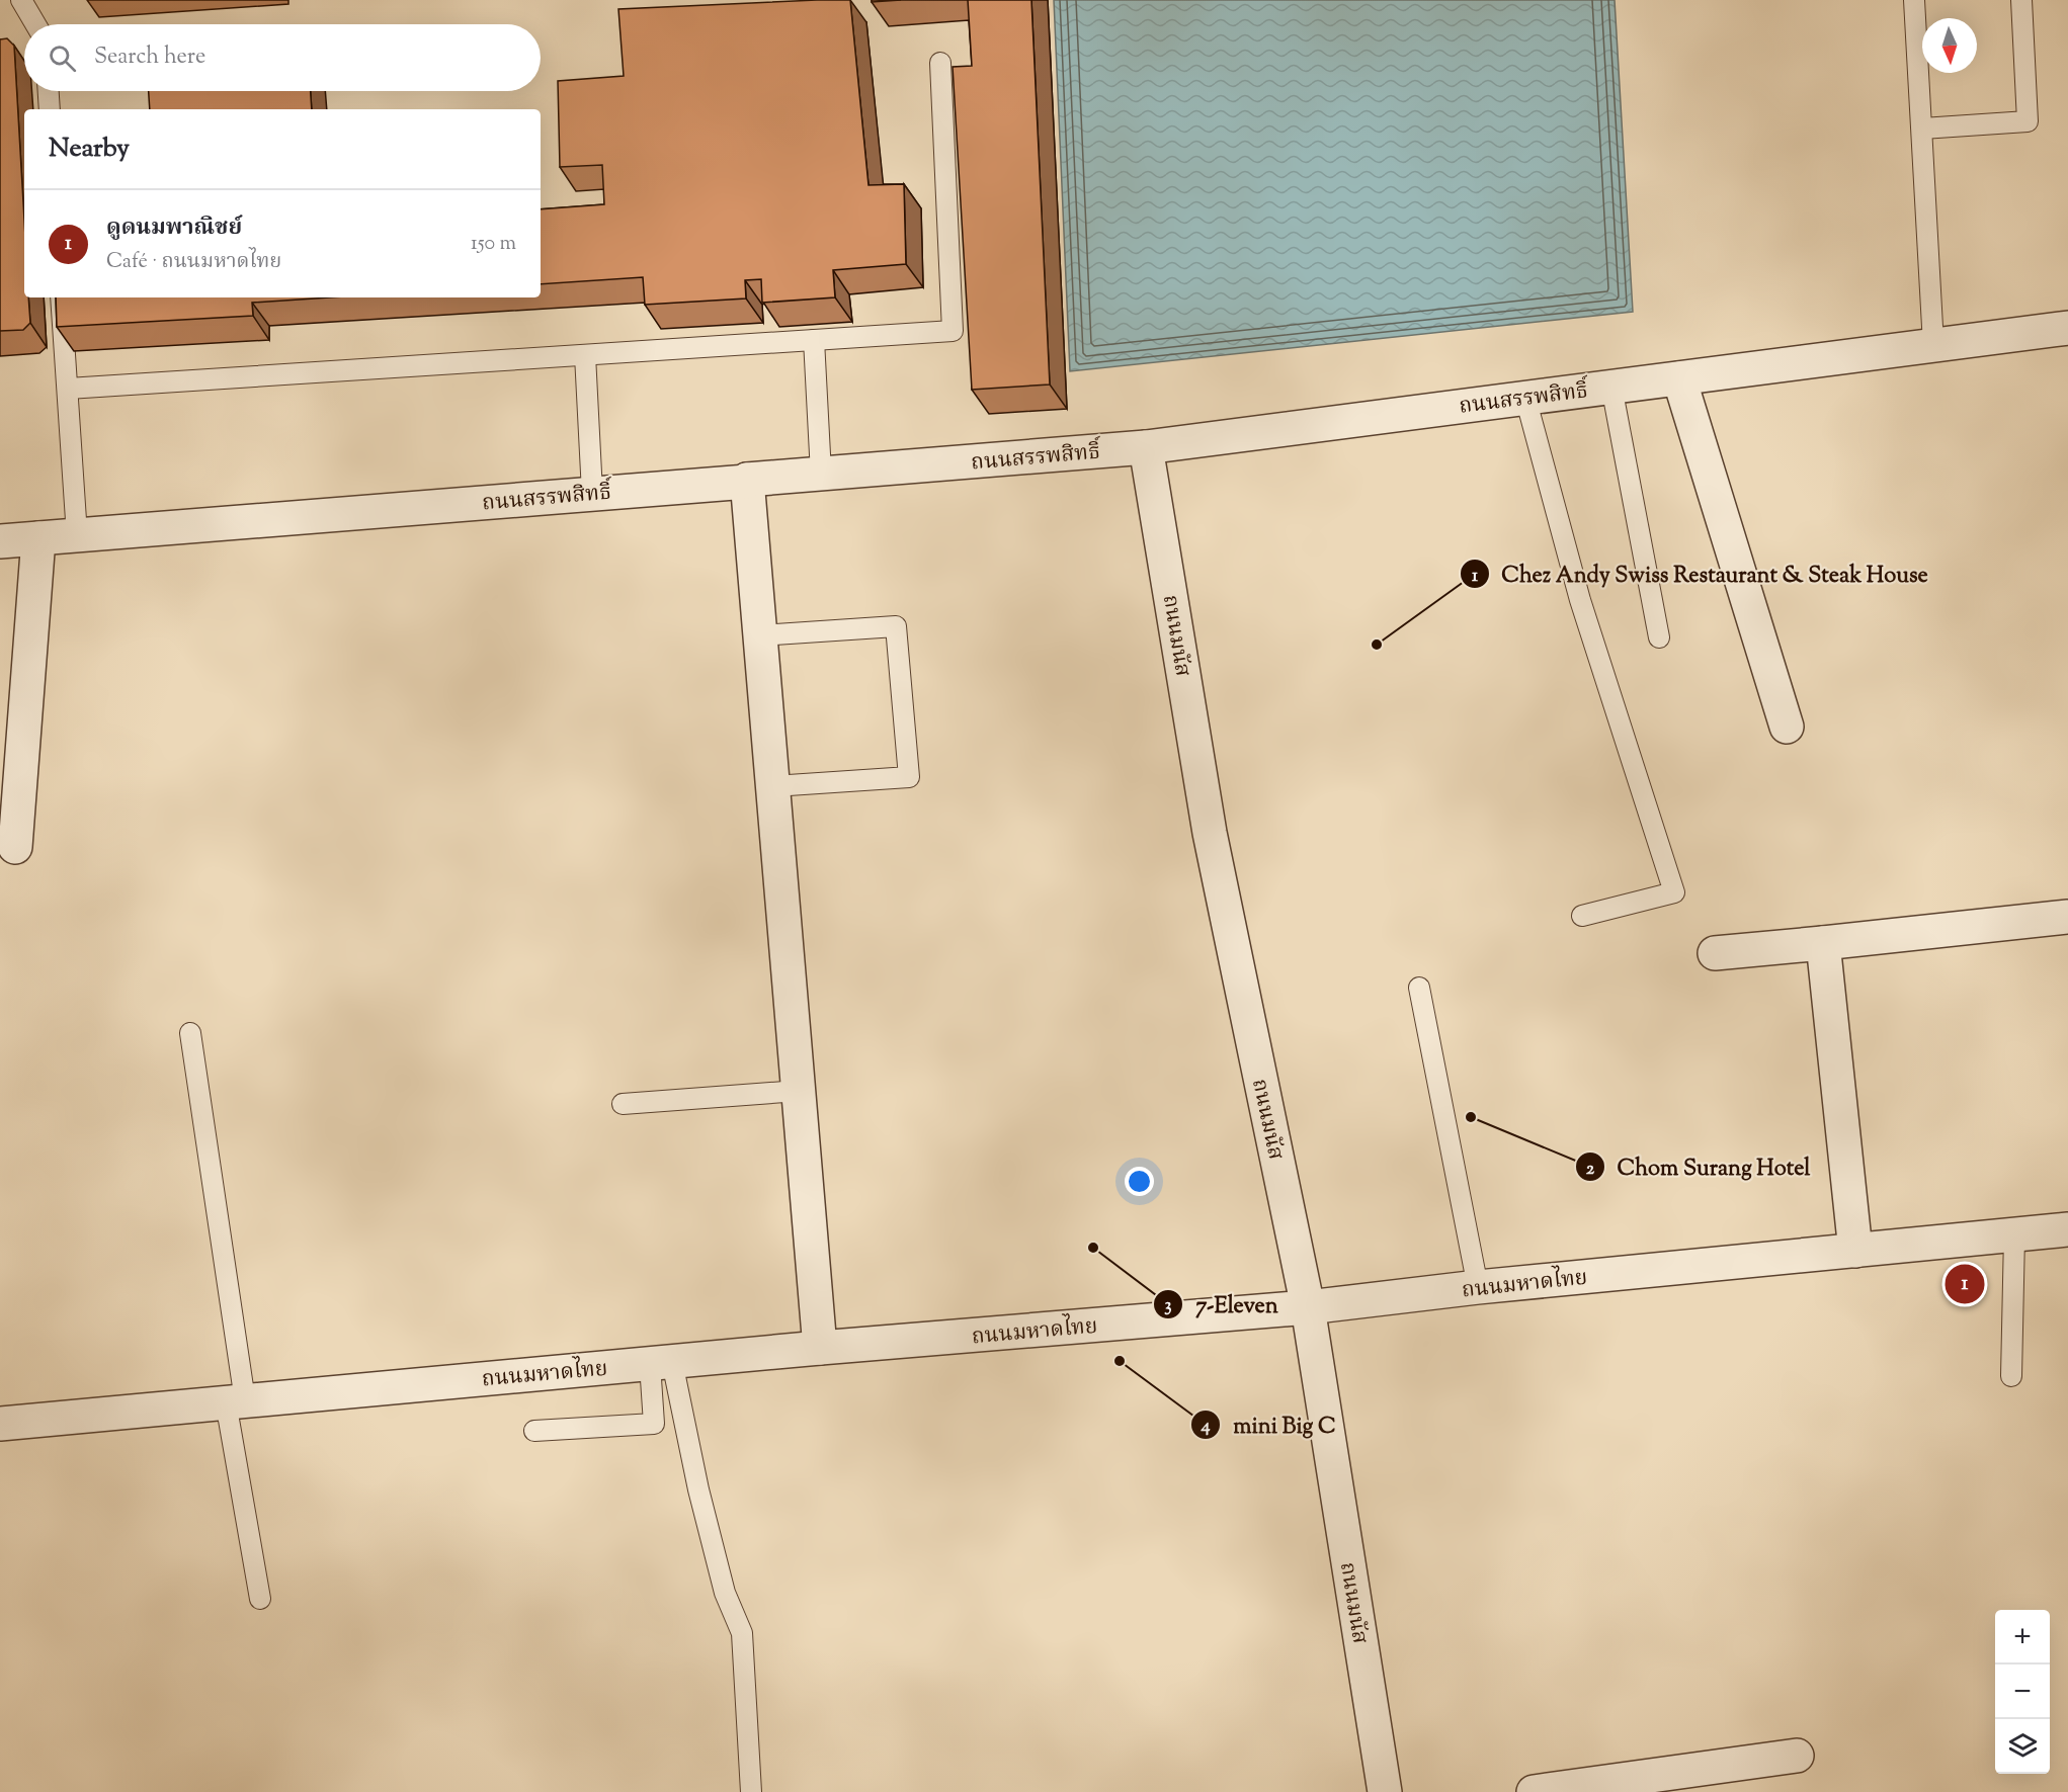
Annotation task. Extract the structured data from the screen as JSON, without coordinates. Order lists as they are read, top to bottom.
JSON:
{
  "streets": {
    "street": ["ถนนสรรพสิทธิ์", "ถนนมนัส", "ถนนมหาดไทย"]
  },
  "crossings": [
    ["ถนนสรรพสิทธิ์", "ถนนมนัส"],
    ["ถนนมนัส", "ถนนมหาดไทย"]
  ],
  "places": [
    "Chez Andy Swiss Restaurant & Steak House",
    "Chom Surang Hotel",
    "7-Eleven",
    "mini Big C"
  ],
  "north": "bottom",
  "page": {
    "search": "Search here",
    "heading": "Nearby",
    "list": [
      {
        "mark": "1",
        "name": "ดูดนมพาณิชย์",
        "note": "Café · ถนนมหาดไทย",
        "value": "150 m"
      }
    ],
    "pins": "1",
    "map_buttons": ["+", "−"]
  }
}
